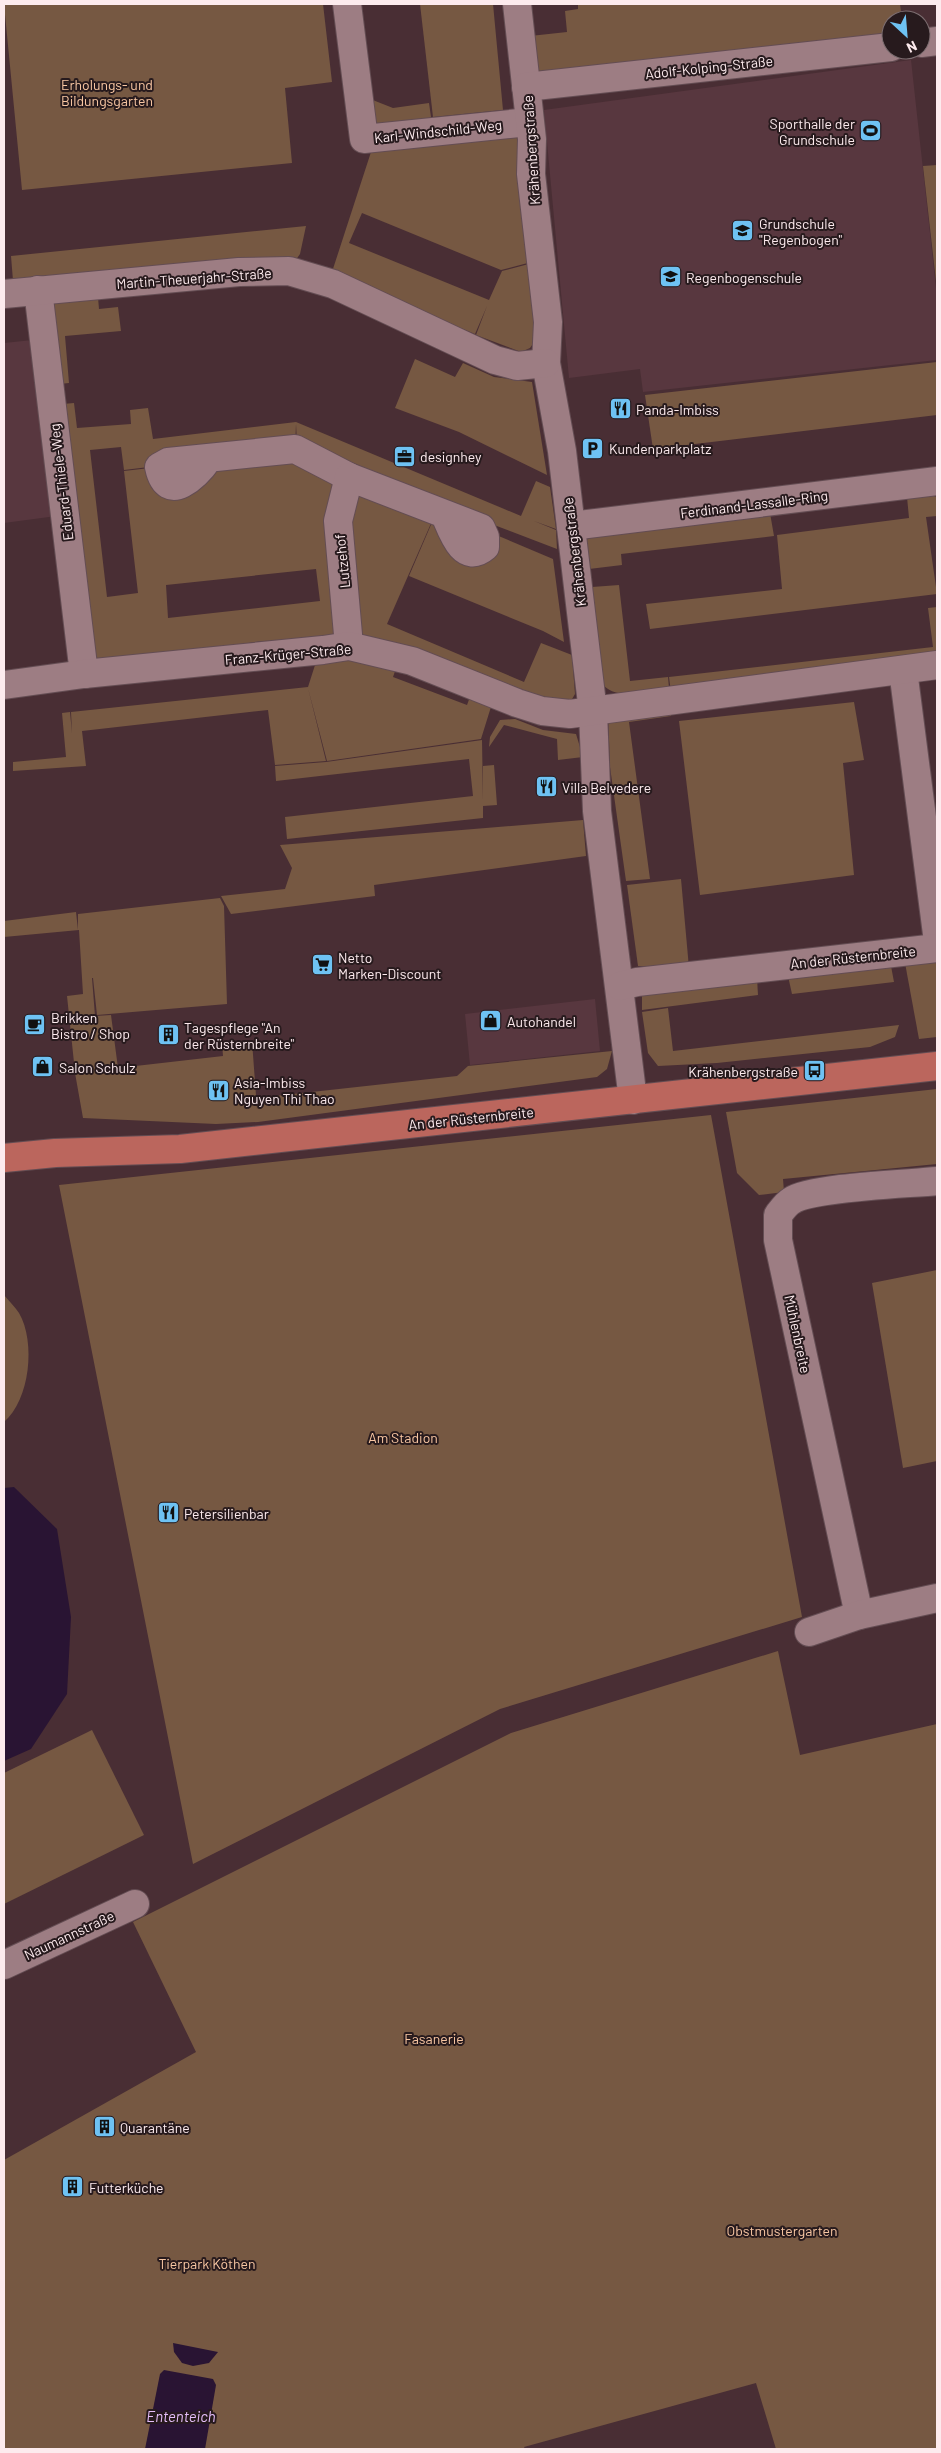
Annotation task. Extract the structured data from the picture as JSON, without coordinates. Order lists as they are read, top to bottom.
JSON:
{
  "streets": {
    "main road": ["An der Rüsternbreite"],
    "street": [
      "Adolf-Kolping-Straße",
      "Karl-Windschild-Weg",
      "Krähenbergstraße",
      "Martin-Theuerjahr-Straße",
      "Eduard-Thiele-Weg",
      "Ferdinand-Lassalle-Ring",
      "Lutzehof",
      "Franz-Krüger-Straße",
      "Mühlenbreite",
      "Naumannstraße"
    ]
  },
  "crossings": [
    ["Adolf-Kolping-Straße", "Krähenbergstraße"],
    ["Karl-Windschild-Weg", "Krähenbergstraße"],
    ["Krähenbergstraße", "Martin-Theuerjahr-Straße"],
    ["Krähenbergstraße", "Ferdinand-Lassalle-Ring"],
    ["Krähenbergstraße", "Franz-Krüger-Straße"],
    ["Krähenbergstraße", "An der Rüsternbreite"],
    ["Martin-Theuerjahr-Straße", "Eduard-Thiele-Weg"],
    ["Eduard-Thiele-Weg", "Franz-Krüger-Straße"],
    ["Lutzehof", "Franz-Krüger-Straße"]
  ],
  "water": ["Ententeich"],
  "parks": [
    "Erholungs- und Bildungsgarten",
    "Am Stadion",
    "Fasanerie",
    "Obstmustergarten",
    "Tierpark Köthen"
  ],
  "places": {
    "sports": ["Sporthalle der Grundschule"],
    "school or university": ["Grundschule \"Regenbogen\"", "Regenbogenschule"],
    "restaurant": [
      "Panda-Imbiss",
      "Villa Belvedere",
      "Asia-Imbiss Nguyen Thi Thao",
      "Petersilienbar"
    ],
    "parking": ["Kundenparkplatz"],
    "office": ["designhey"],
    "supermarket": ["Netto Marken-Discount"],
    "shop": ["Autohandel", "Salon Schulz"],
    "cafe": ["Brikken Bistro / Shop"],
    "building": ["Tagespflege \"An der Rüsternbreite\"", "Quarantäne", "Futterküche"],
    "bus stop": ["Krähenbergstraße"]
  },
  "north": "bottom right"
}
